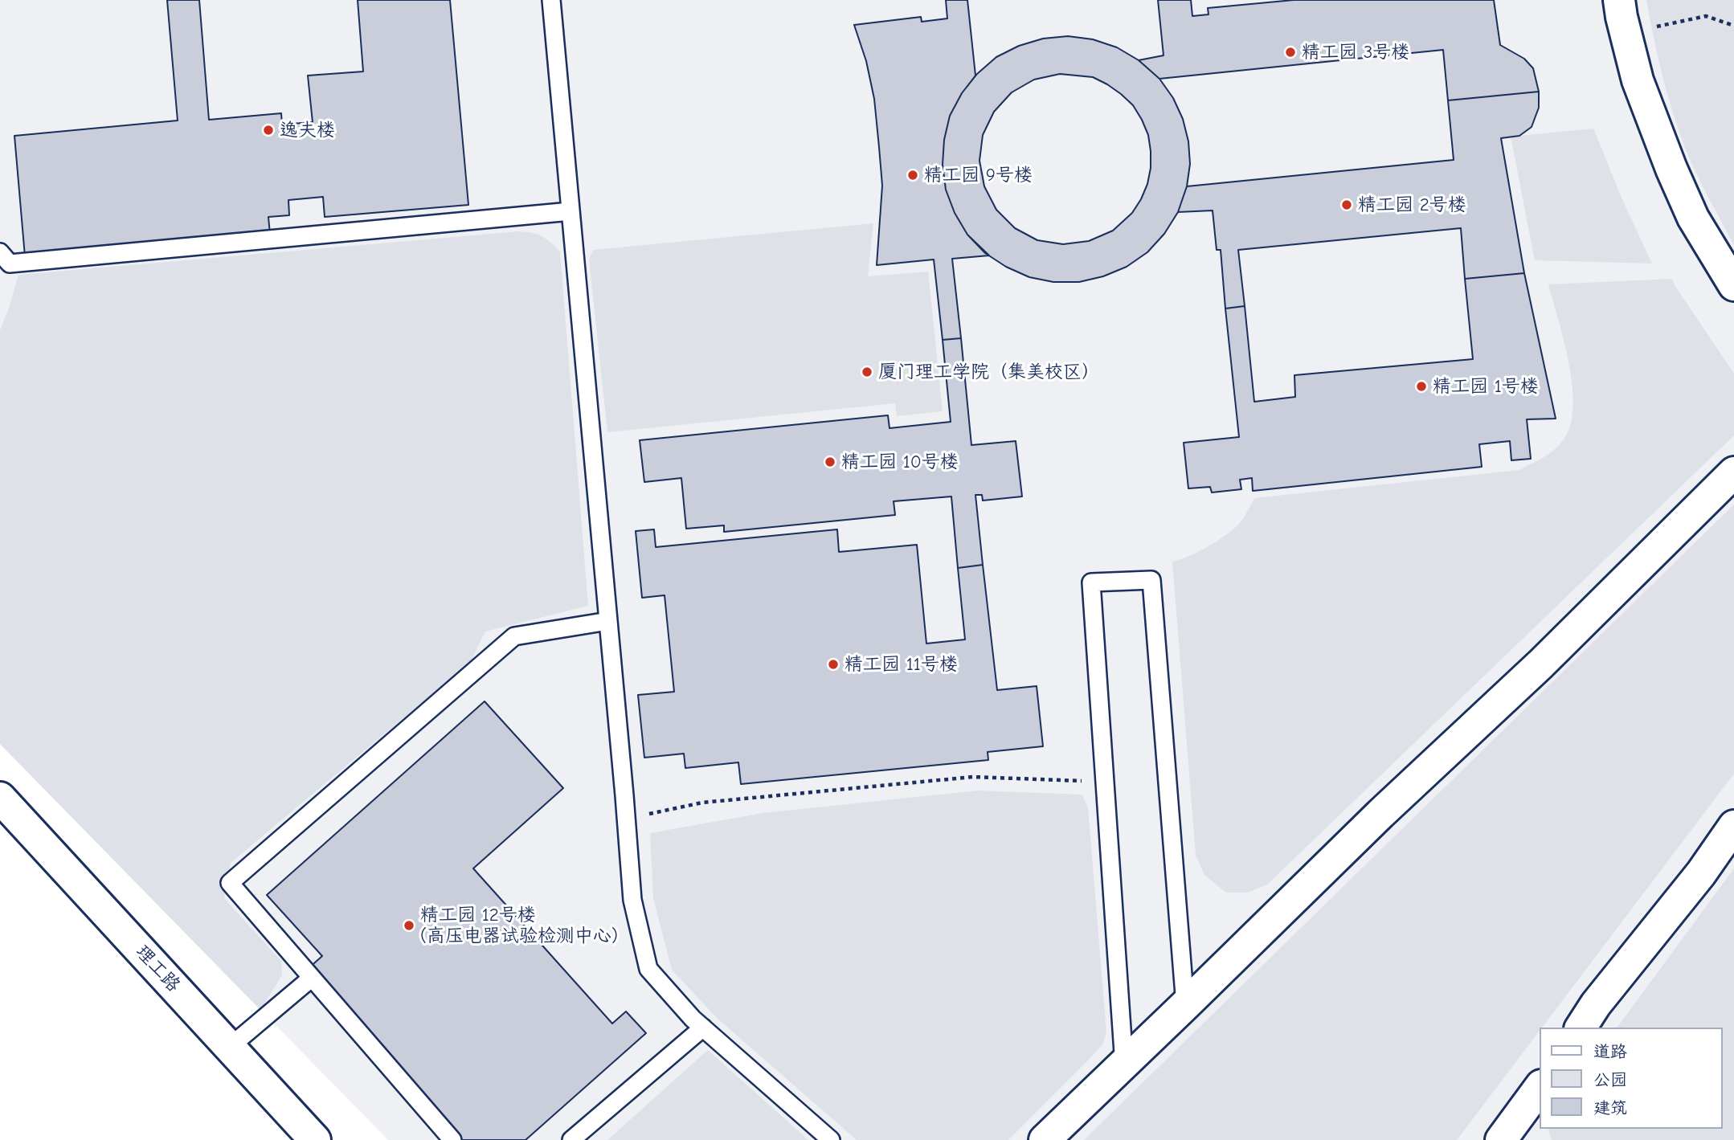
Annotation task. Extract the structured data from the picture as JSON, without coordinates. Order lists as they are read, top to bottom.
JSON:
{
  "streets": {
    "street": ["理工路"]
  },
  "places": [
    "精工园 3号楼",
    "逸夫楼",
    "精工园 9号楼",
    "精工园 2号楼",
    "厦门理工学院（集美校区）",
    "精工园 1号楼",
    "精工园 10号楼",
    "精工园 11号楼",
    "精工园 12号楼 (高压电器试验检测中心)"
  ],
  "legend": ["道路", "公园", "建筑"]
}
